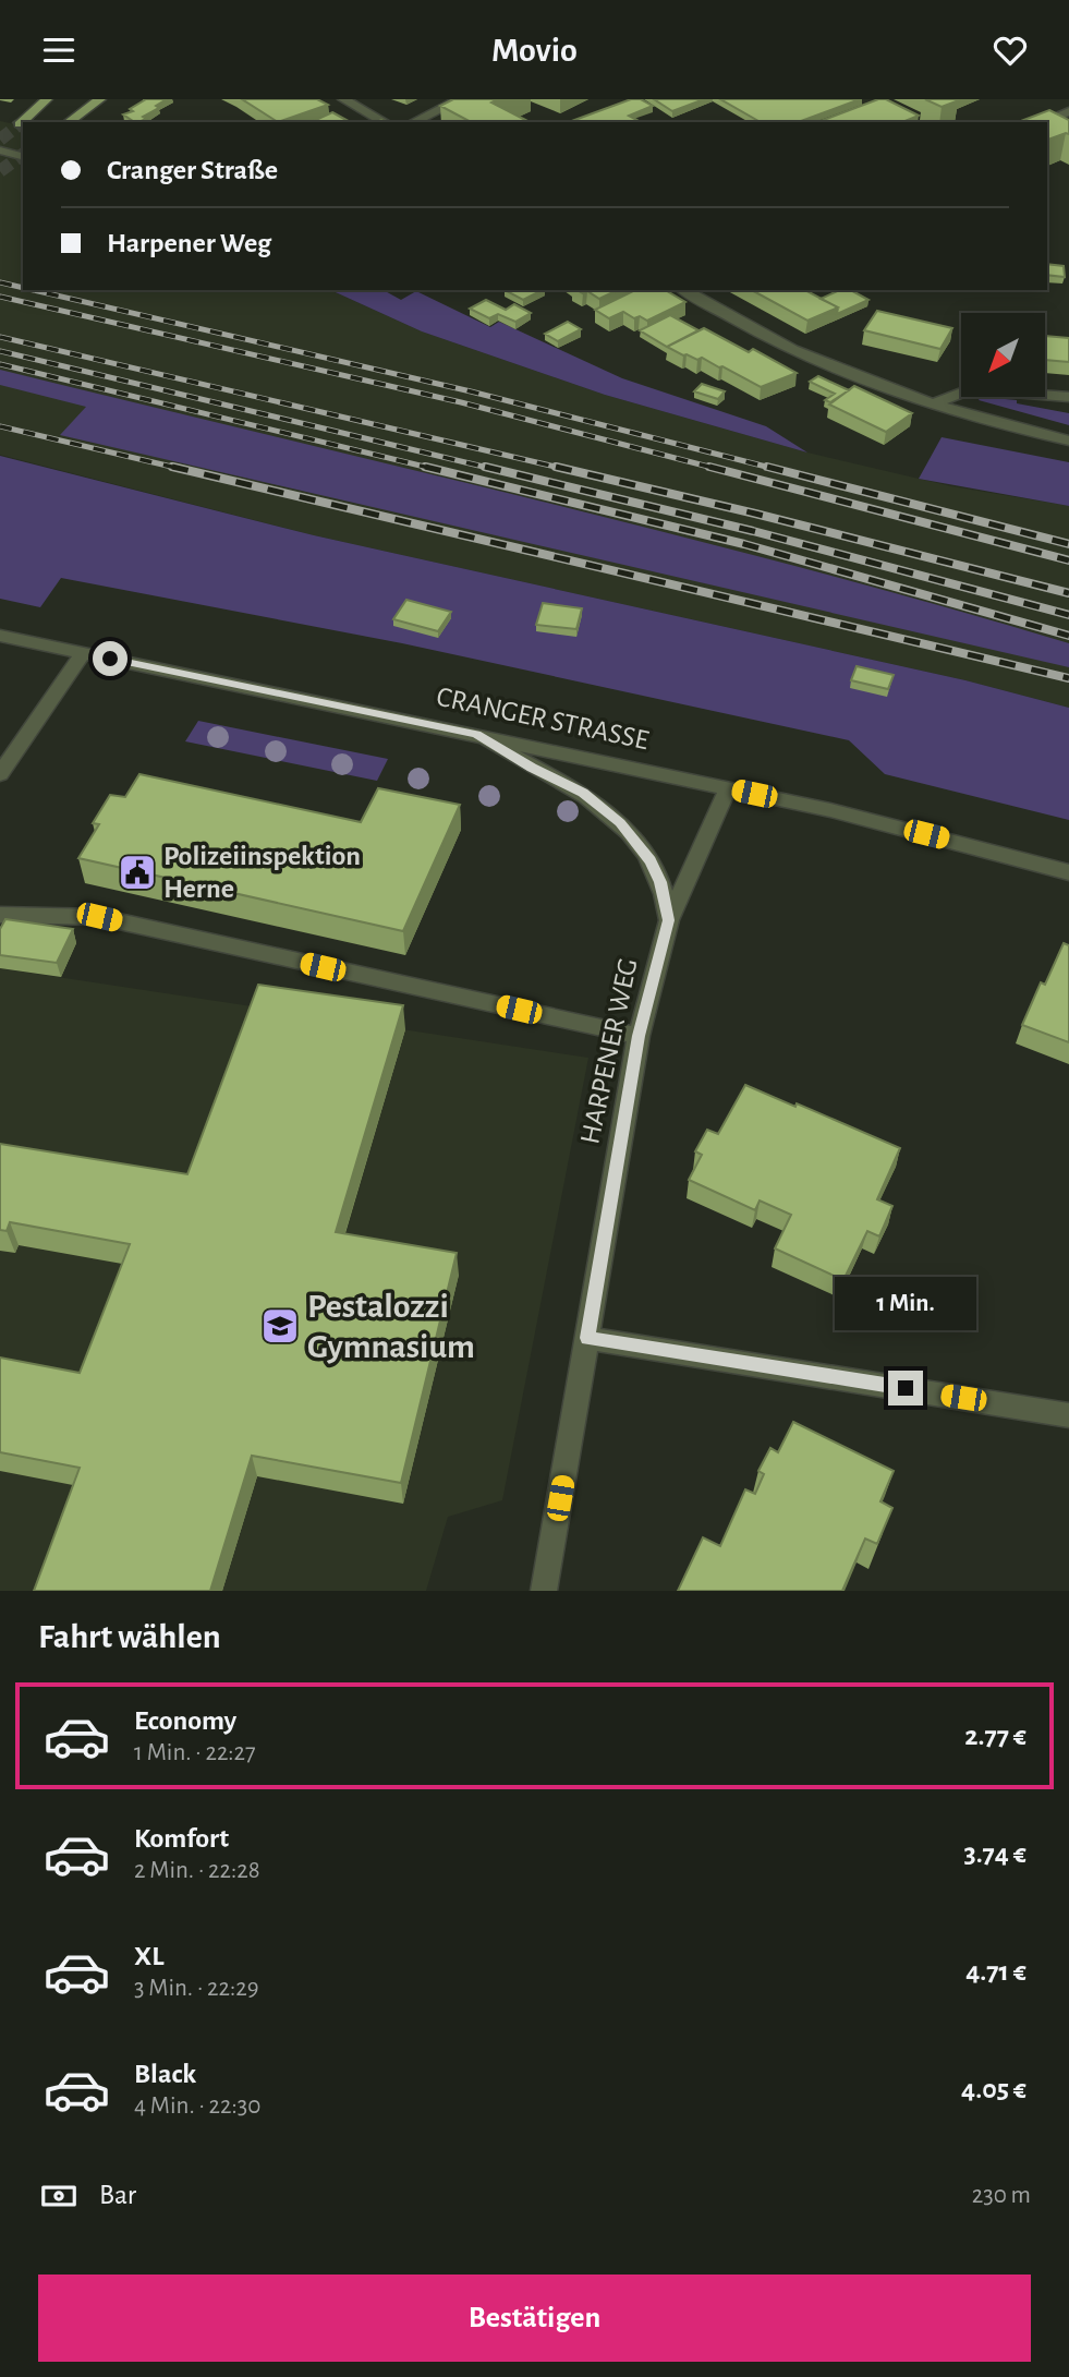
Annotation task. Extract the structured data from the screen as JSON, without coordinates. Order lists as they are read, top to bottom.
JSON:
{
  "streets": {
    "street": ["CRANGER STRASSE", "HARPENER WEG"]
  },
  "crossings": [
    ["CRANGER STRASSE", "HARPENER WEG"]
  ],
  "places": {
    "public building": ["Polizeiinspektion Herne"],
    "school or university": ["Pestalozzi Gymnasium"]
  },
  "north": "bottom left",
  "page": {
    "header": "Movio",
    "banner": ["Cranger Straße", "Harpener Weg"],
    "bubble": "1 Min.",
    "heading": "Fahrt wählen",
    "list": [
      {
        "name": "Economy",
        "note": "1 Min. · 22:27",
        "value": "2.77 €"
      },
      {
        "name": "Komfort",
        "note": "2 Min. · 22:28",
        "value": "3.74 €"
      },
      {
        "name": "XL",
        "note": "3 Min. · 22:29",
        "value": "4.71 €"
      },
      {
        "name": "Black",
        "note": "4 Min. · 22:30",
        "value": "4.05 €"
      }
    ],
    "pay": ["Bar", "230 m"],
    "buttons": "Bestätigen"
  }
}
